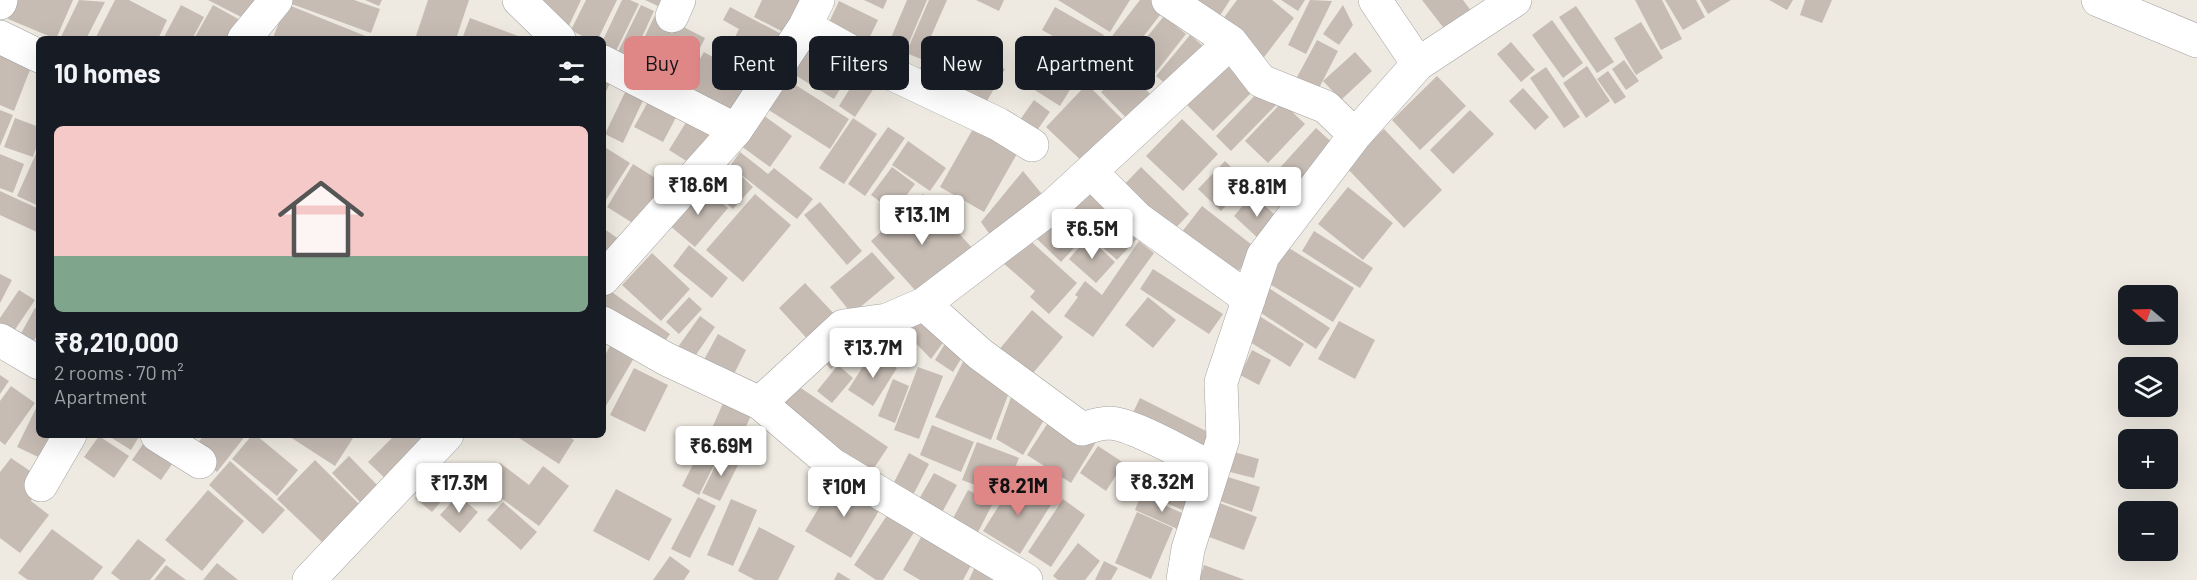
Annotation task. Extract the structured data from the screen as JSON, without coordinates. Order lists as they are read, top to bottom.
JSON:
{
  "north": "left",
  "page": {
    "chip": [
      "Buy",
      "Rent",
      "Filters",
      "New",
      "Apartment"
    ],
    "heading": "10 homes",
    "list": [
      {
        "name": "₹8,210,000",
        "note": "2 rooms · 70 m² · Apartment"
      }
    ],
    "price": [
      "₹18.6M",
      "₹8.81M",
      "₹13.1M",
      "₹6.5M",
      "₹13.7M",
      "₹6.69M",
      "₹8.32M",
      "₹17.3M",
      "₹8.21M",
      "₹10M"
    ],
    "map_buttons": ["+", "−"]
  }
}
